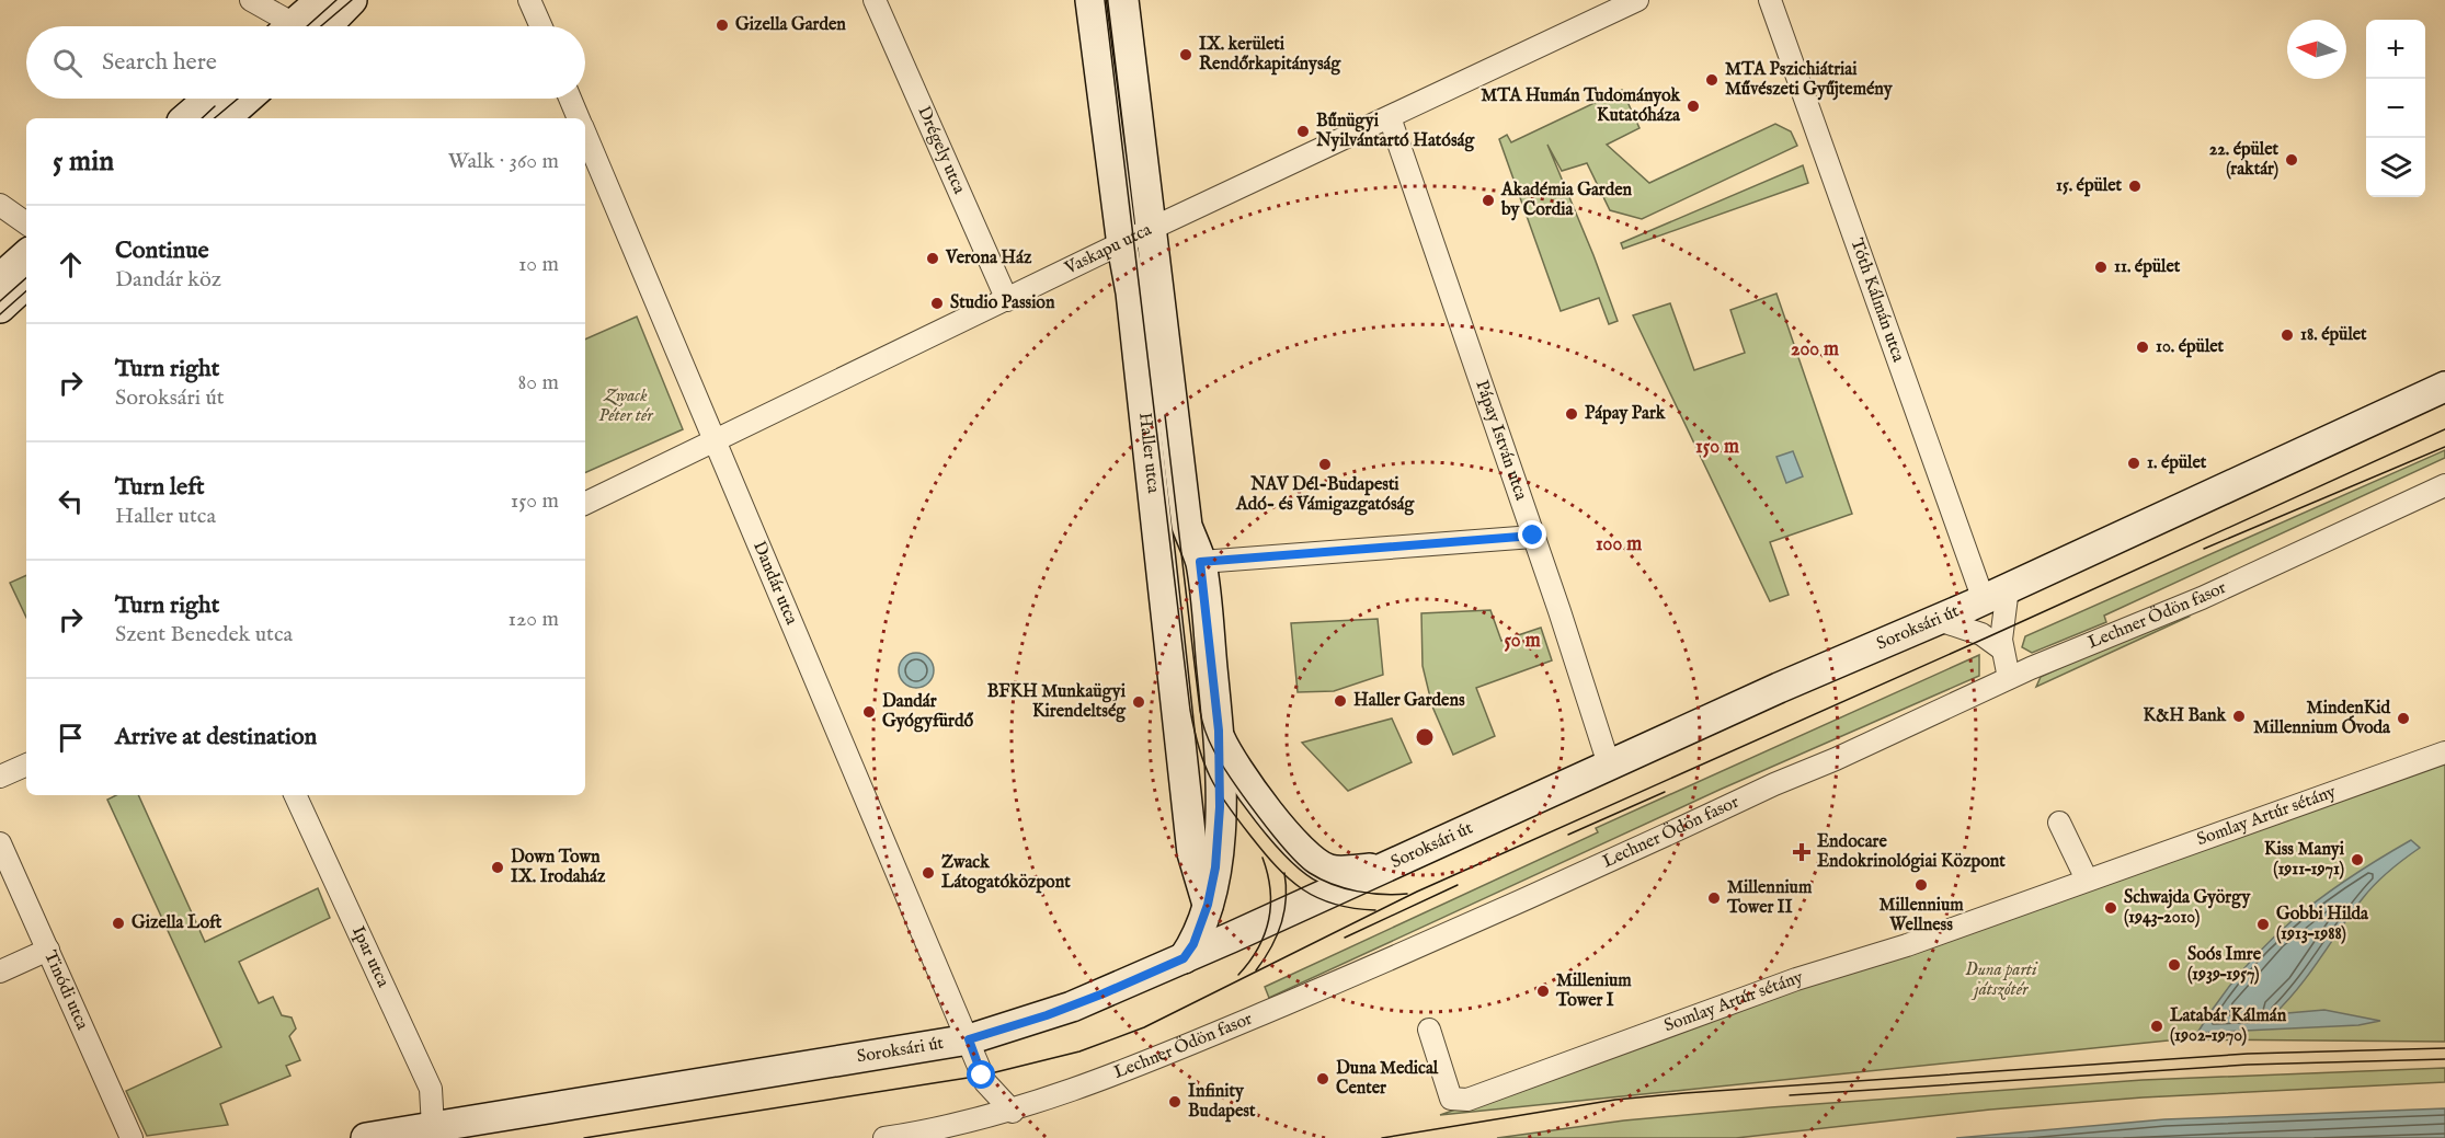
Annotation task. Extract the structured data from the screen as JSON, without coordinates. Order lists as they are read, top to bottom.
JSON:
{
  "streets": {
    "street": [
      "Drégely utca",
      "Vaskapu utca",
      "Tóth Kálmán utca",
      "Pápay István utca",
      "Haller utca",
      "Dandár utca",
      "Lechner Ödön fasor",
      "Soroksári út",
      "Somlay Artúr sétány",
      "Ipar utca",
      "Tinódi utca"
    ]
  },
  "crossings": [
    ["Drégely utca", "Vaskapu utca"],
    ["Vaskapu utca", "Pápay István utca"],
    ["Vaskapu utca", "Haller utca"],
    ["Vaskapu utca", "Dandár utca"],
    ["Tóth Kálmán utca", "Soroksári út"],
    ["Pápay István utca", "Soroksári út"],
    ["Haller utca", "Soroksári út"],
    ["Dandár utca", "Lechner Ödön fasor"],
    ["Dandár utca", "Soroksári út"],
    ["Soroksári út", "Ipar utca"]
  ],
  "parks": ["Zwack Péter tér", "Duna parti játszótér"],
  "places": {
    "other": [
      "Gizella Garden",
      "IX. kerületi Rendőrkapitányság",
      "MTA Pszichiátriai Művészeti Gyűjtemény",
      "MTA Humán Tudományok Kutatóháza",
      "Bűnügyi Nyilvántartó Hatóság",
      "22. épület (raktár)",
      "15. épület",
      "Akadémia Garden by Cordia",
      "Verona Ház",
      "11. épület",
      "Studio Passion",
      "18. épület",
      "10. épület",
      "Pápay Park",
      "1. épület",
      "NAV Dél-Budapesti Adó- és Vámigazgatóság",
      "Haller Gardens",
      "BFKH Munkaügyi Kirendeltség",
      "Dandár Gyógyfürdő",
      "K&H Bank",
      "MindenKid Millennium Óvoda",
      "Kiss Manyi (1911–1971)",
      "Down Town IX. Irodaház",
      "Zwack Látogatóközpont",
      "Millennium Wellness",
      "Millennium Tower II",
      "Schwajda György (1943–2010)",
      "Gizella Loft",
      "Gobbi Hilda (1913–1988)",
      "Soós Imre (1939–1957)",
      "Millenium Tower I",
      "Latabár Kálmán (1902–1970)",
      "Duna Medical Center",
      "Infinity Budapest"
    ],
    "health": ["Endocare Endokrinológiai Központ"]
  },
  "north": "left",
  "page": {
    "map_buttons": ["+", "−"],
    "search": "Search here",
    "heading": ["5 min", "Walk · 360 m"],
    "list": [
      ["Continue", "Dandár köz", "10 m"],
      ["Turn right", "Soroksári út", "80 m"],
      ["Turn left", "Haller utca", "150 m"],
      ["Turn right", "Szent Benedek utca", "120 m"],
      "Arrive at destination"
    ]
  },
  "rings": [
    "200 m",
    "150 m",
    "100 m",
    "50 m"
  ]
}
